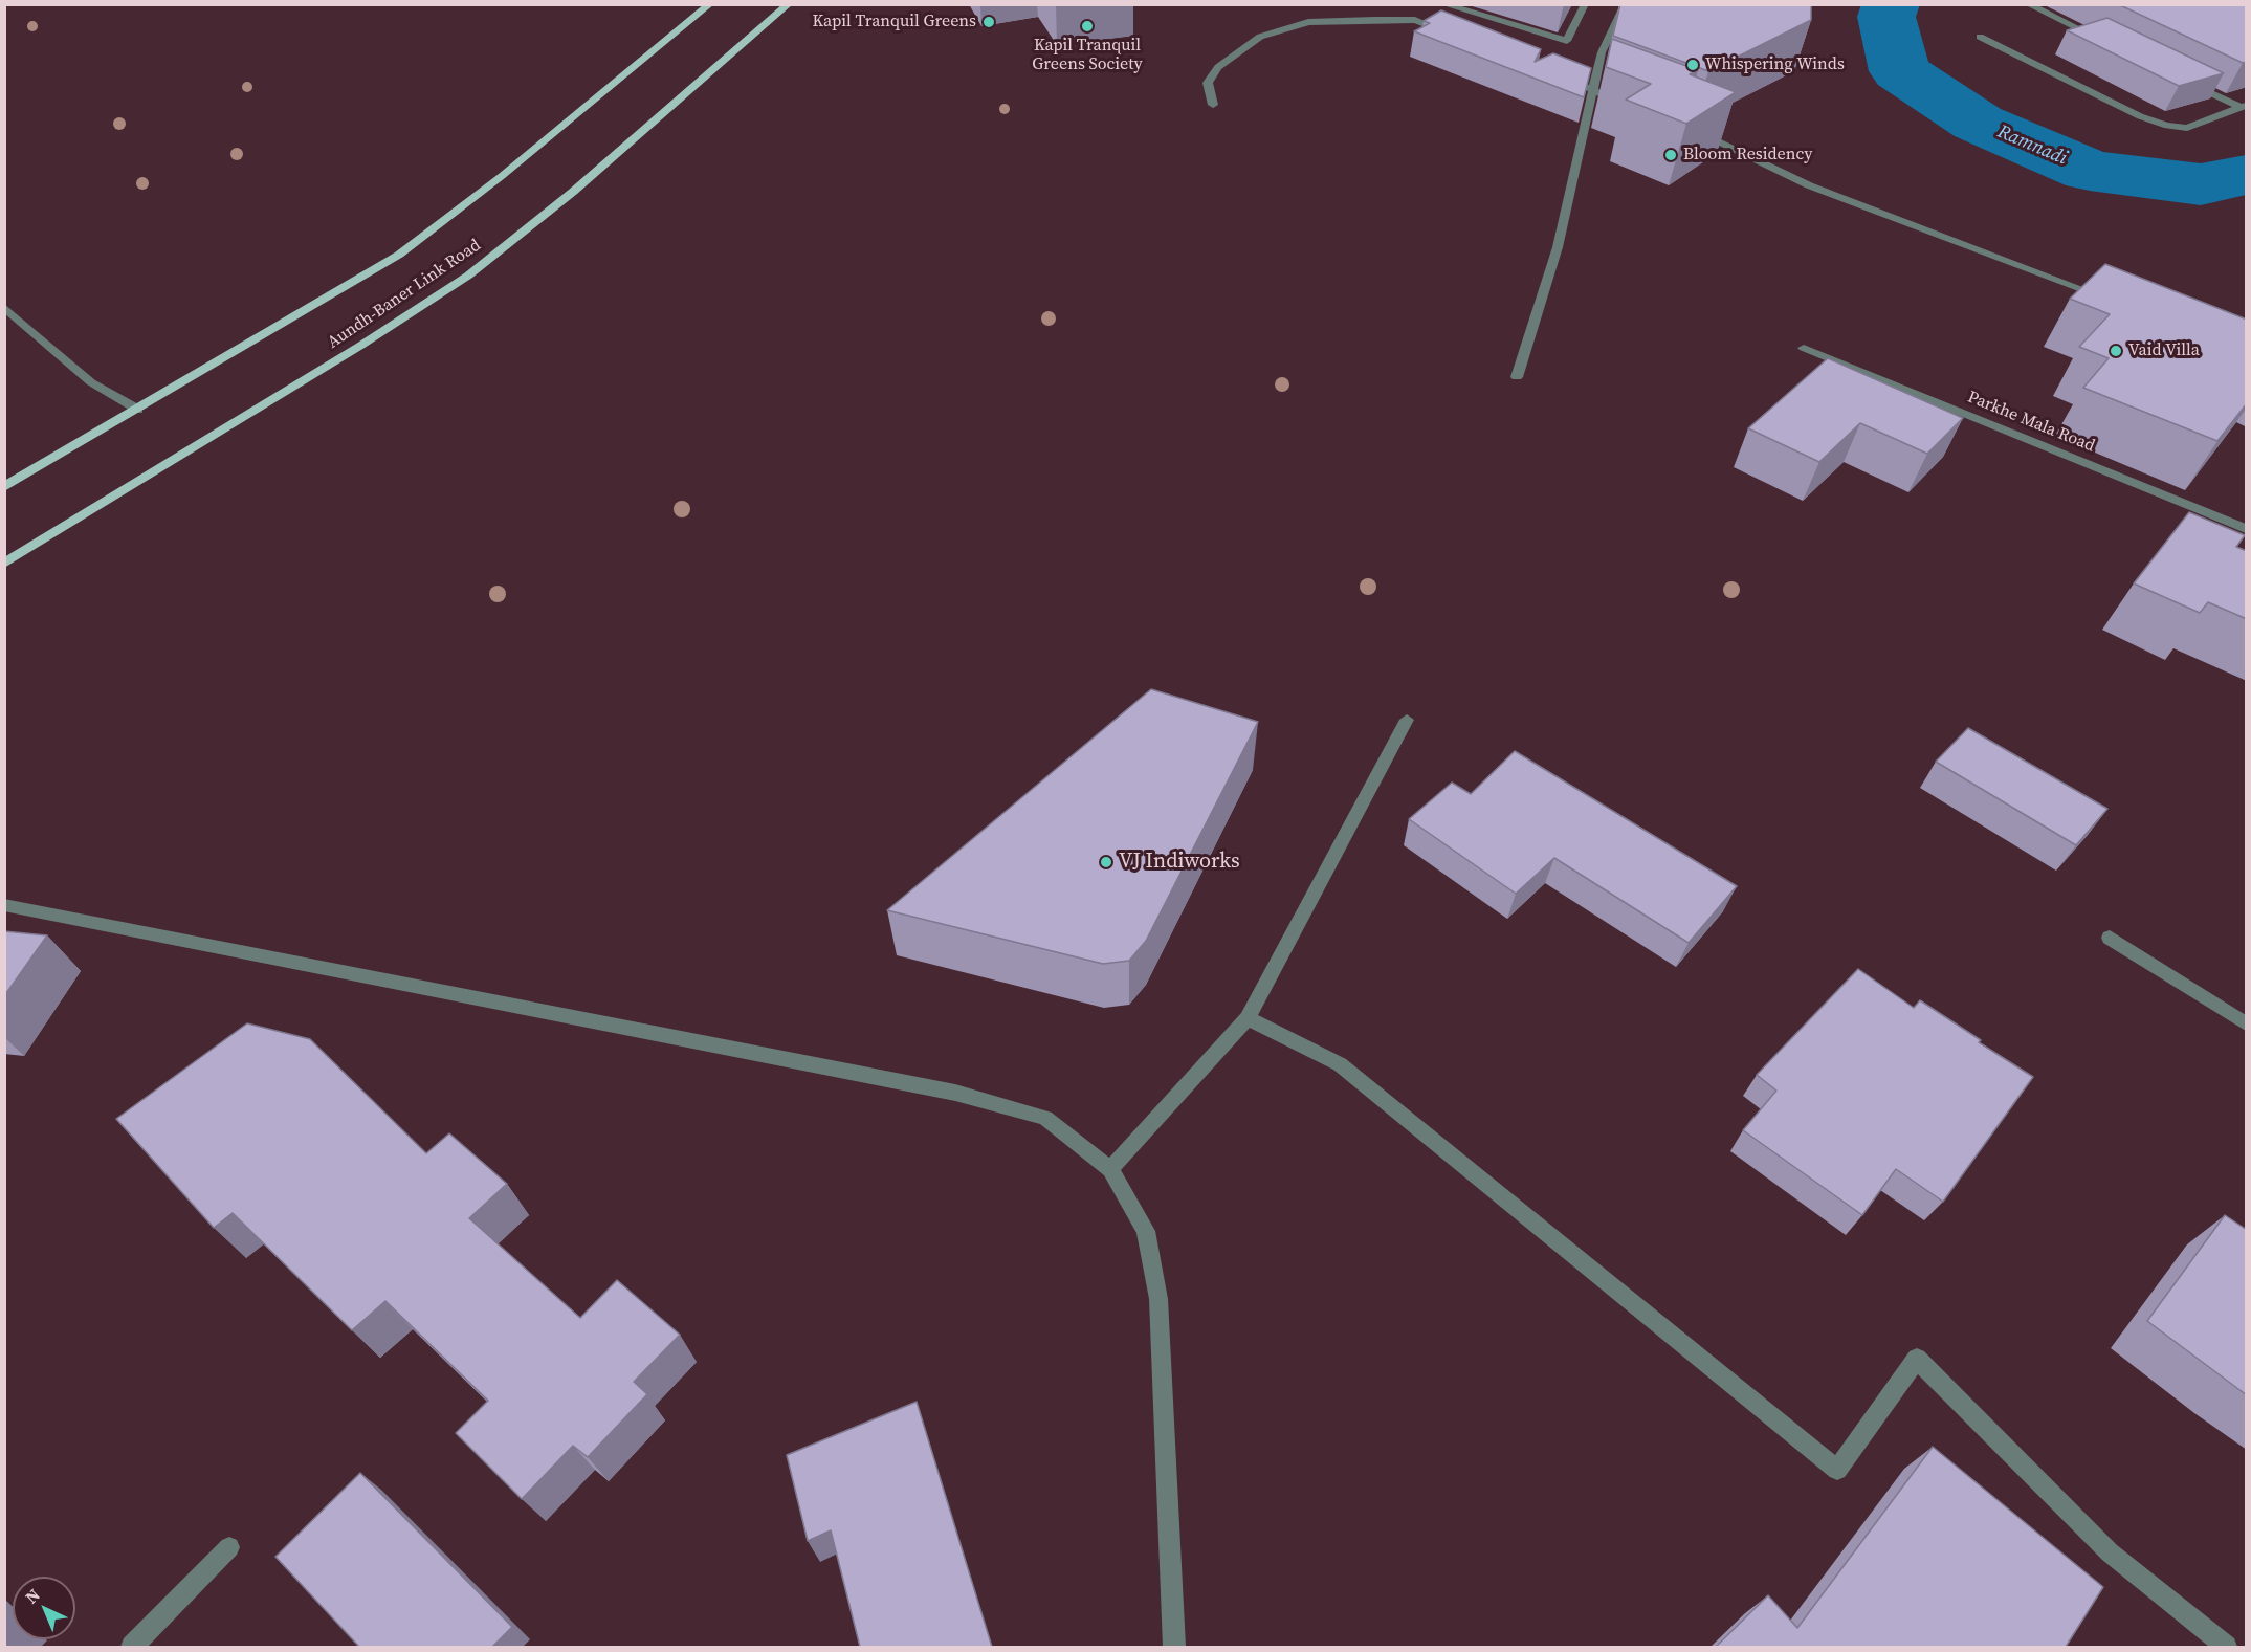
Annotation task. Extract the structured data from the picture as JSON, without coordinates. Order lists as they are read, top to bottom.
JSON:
{
  "streets": {
    "main road": ["Aundh-Baner Link Road"],
    "street": ["Parkhe Mala Road"]
  },
  "water": ["Ramnadi"],
  "places": [
    "Kapil Tranquil Greens",
    "Kapil Tranquil Greens Society",
    "Whispering Winds",
    "Bloom Residency",
    "Vaid Villa",
    "VJ Indiworks"
  ],
  "north": "top left"
}
